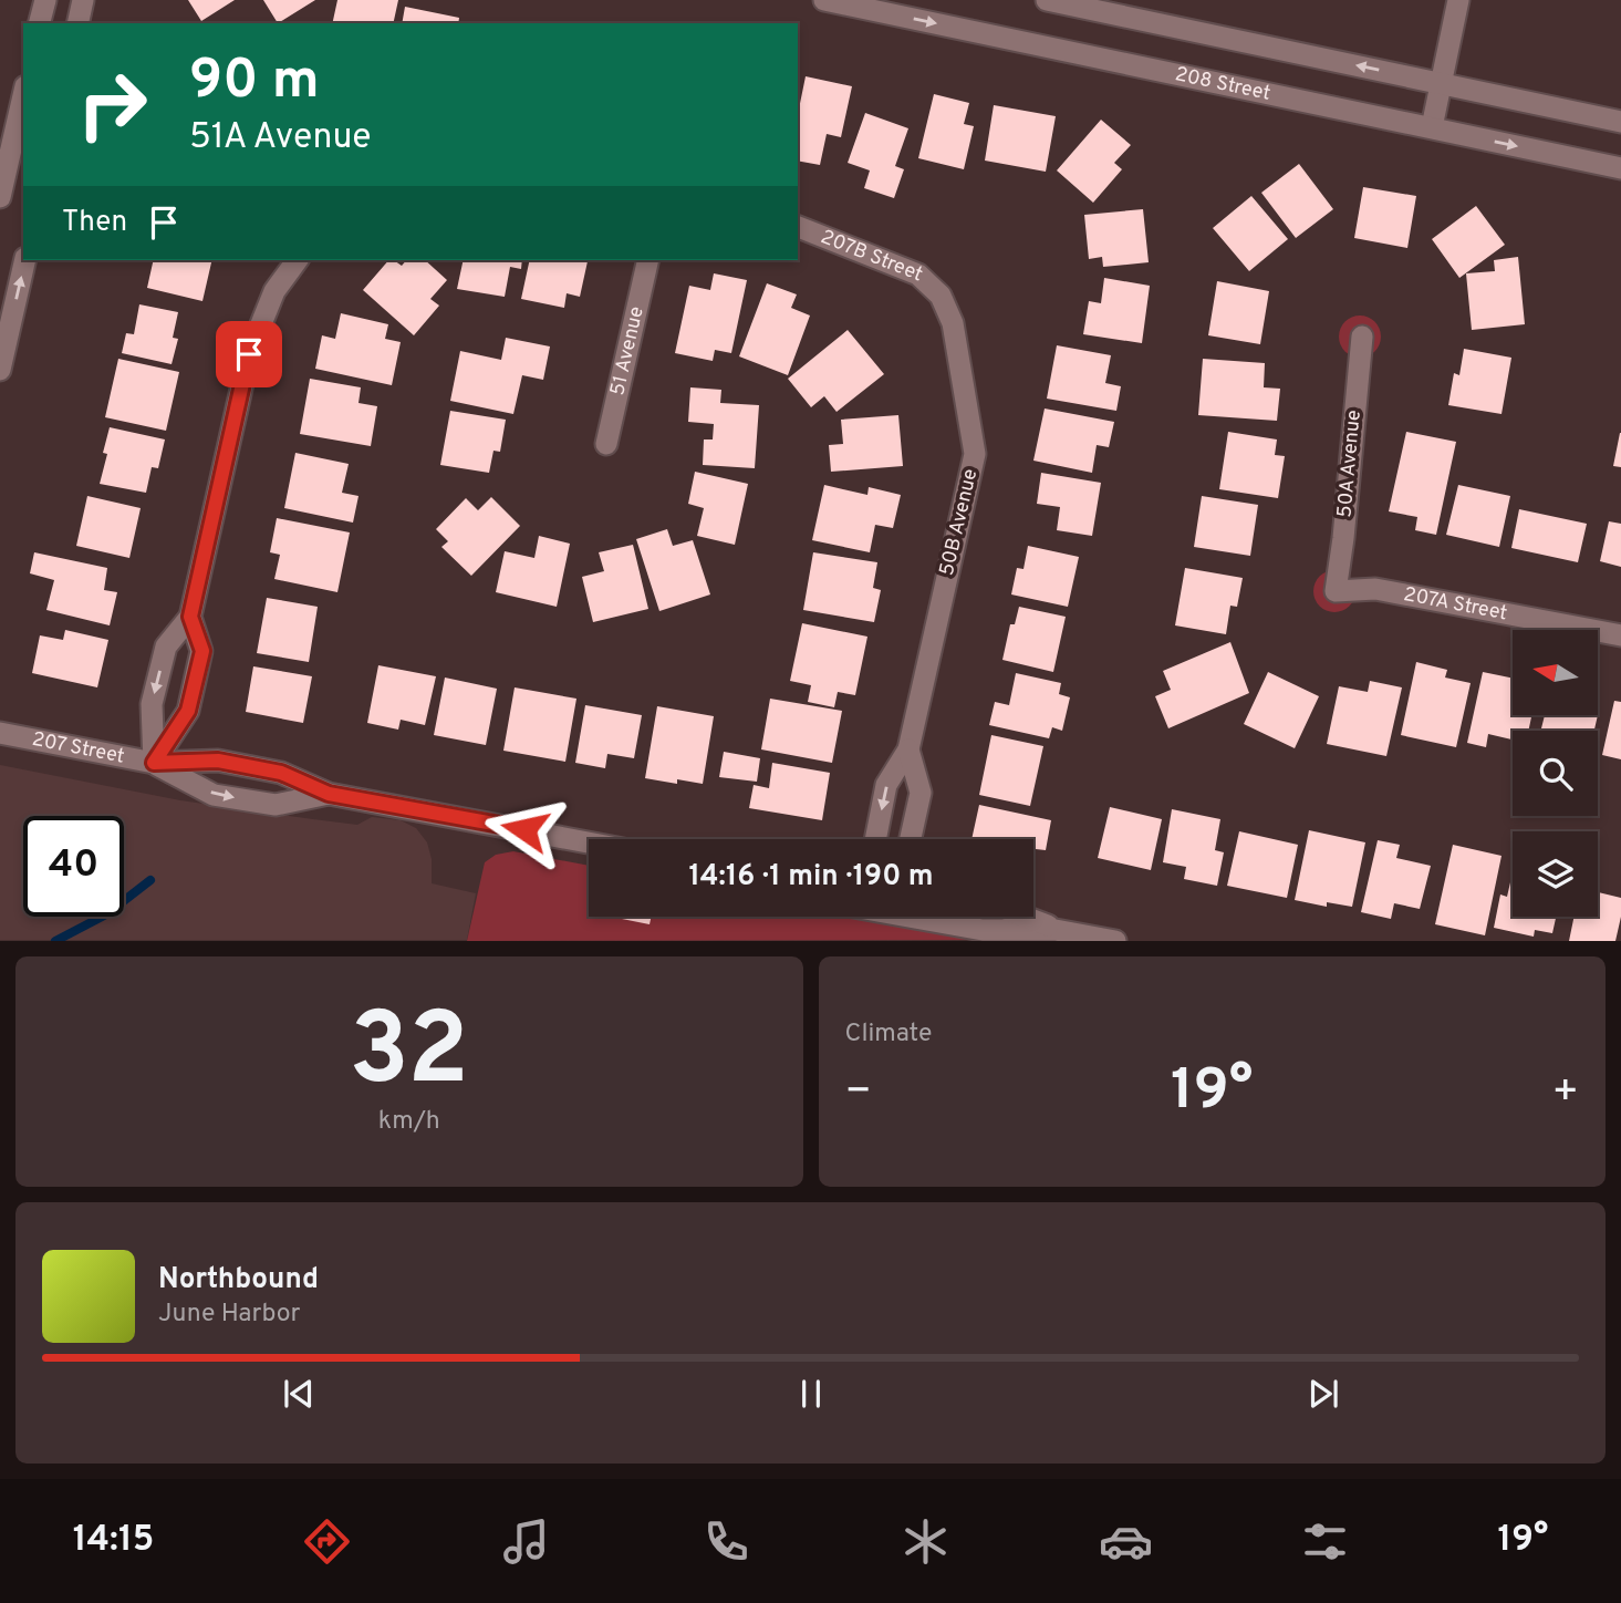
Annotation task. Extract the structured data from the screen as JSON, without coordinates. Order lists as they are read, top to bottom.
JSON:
{
  "streets": {
    "street": [
      "208 Street",
      "207B Street",
      "51 Avenue",
      "50A Avenue",
      "50B Avenue",
      "207A Street",
      "207 Street"
    ]
  },
  "crossings": [
    ["207B Street", "50B Avenue"],
    ["50A Avenue", "207A Street"]
  ],
  "north": "left",
  "page": {
    "turn": ["90 m", "51A Avenue"],
    "then": "Then",
    "limit": "40",
    "trip": "14:16 · 1 min · 190 m",
    "tile": [
      ["32", "km/h"],
      "Climate"
    ],
    "heat": ["−", "19°", "+"],
    "song": ["Northbound", "June Harbor"],
    "tabs": ["14:15", "19°"]
  }
}
